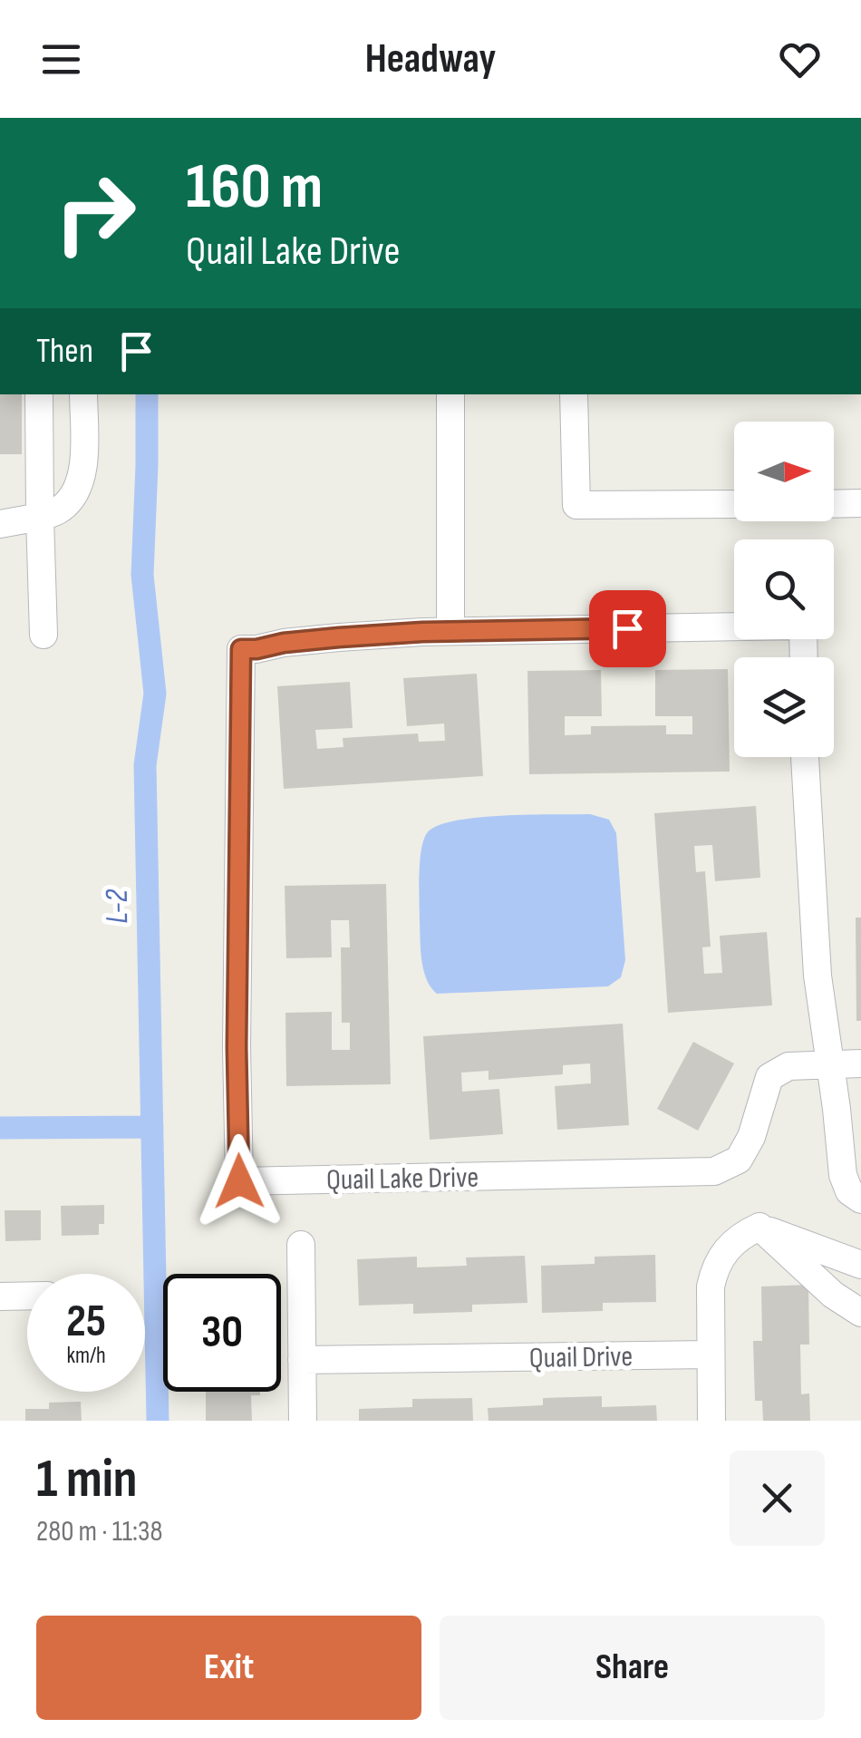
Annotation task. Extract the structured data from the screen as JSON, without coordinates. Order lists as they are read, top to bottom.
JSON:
{
  "streets": {
    "street": ["Quail Lake Drive", "Quail Drive"]
  },
  "water": ["L-2"],
  "north": "right",
  "page": {
    "header": "Headway",
    "turn": ["160 m", "Quail Lake Drive"],
    "then": "Then",
    "speed": "25 km/h",
    "limit": "30",
    "heading": ["1 min", "280 m · 11:38"],
    "buttons": ["Exit", "Share"]
  }
}
